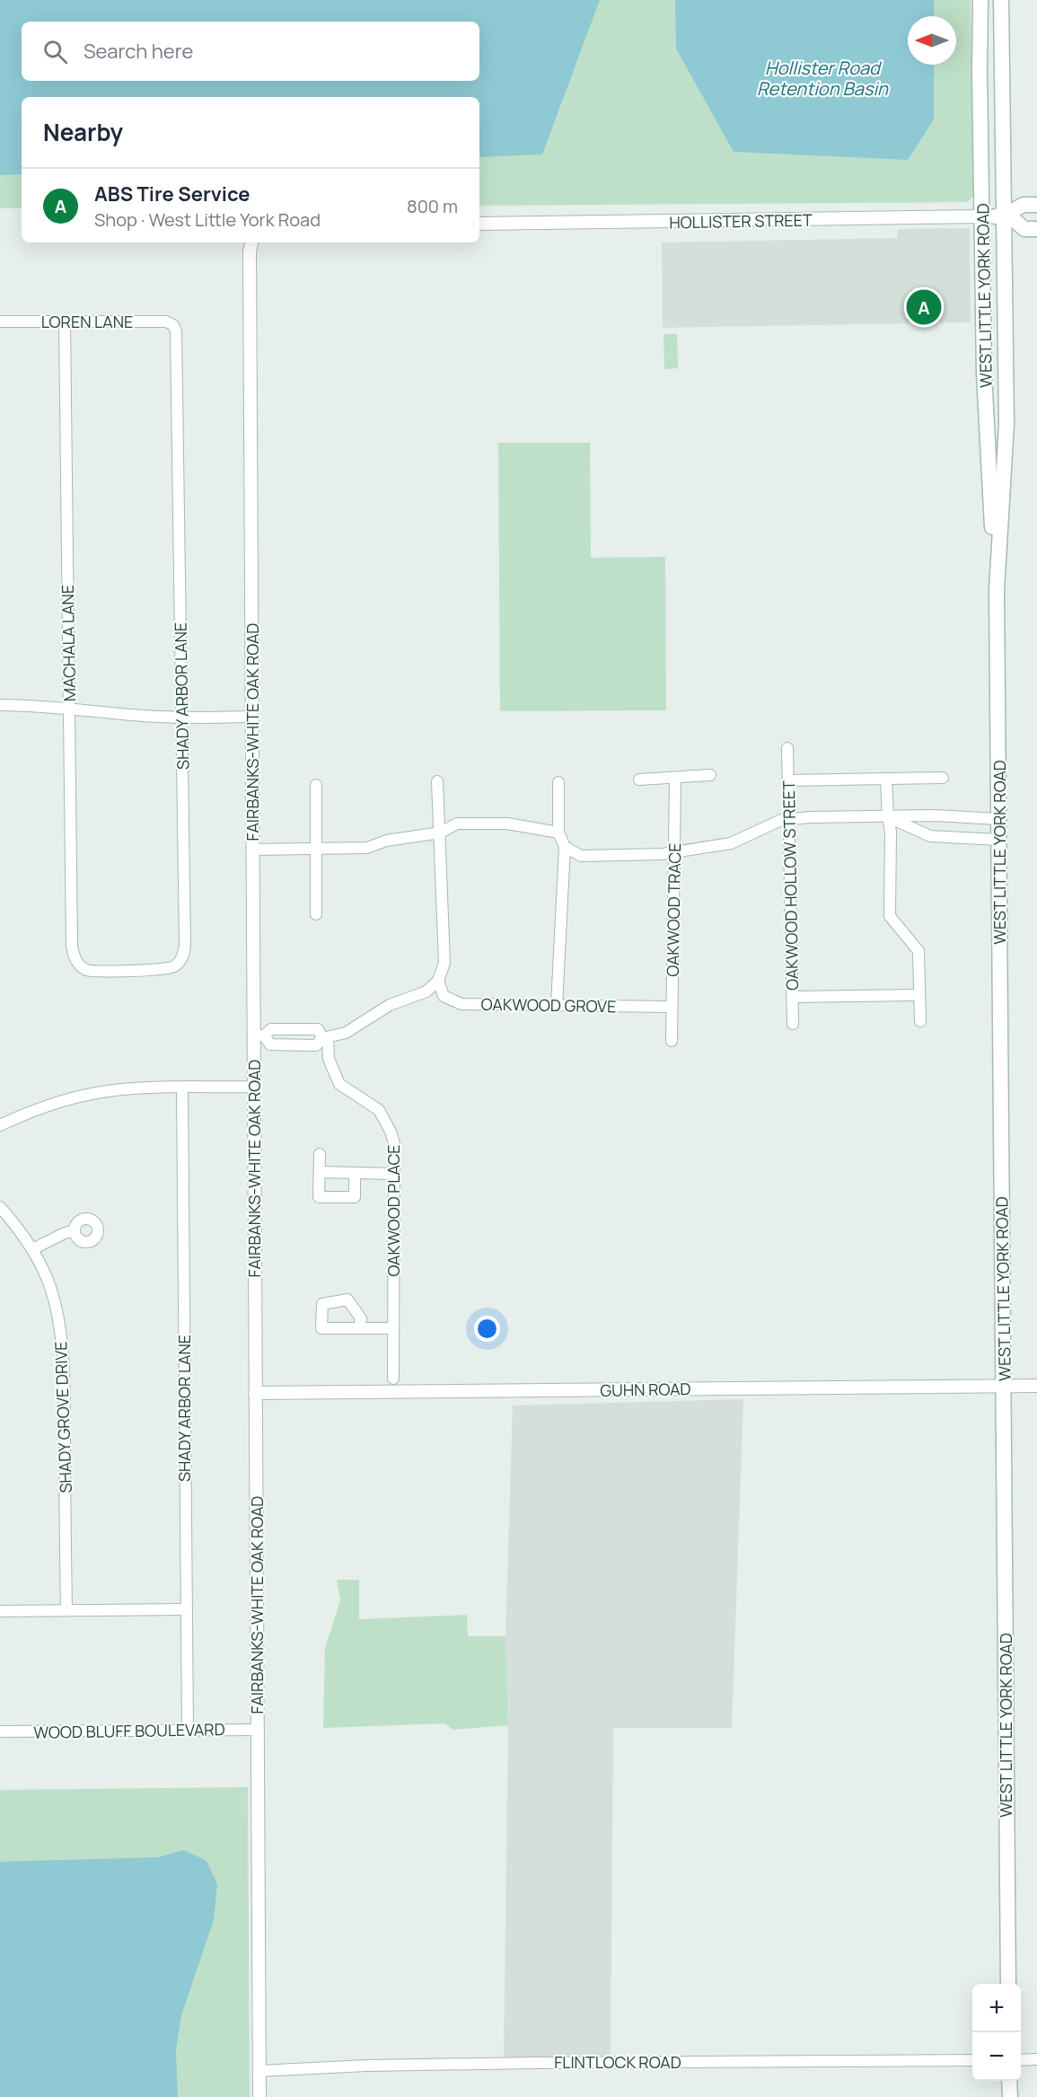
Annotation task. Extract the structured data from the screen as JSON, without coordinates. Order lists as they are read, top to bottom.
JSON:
{
  "streets": {
    "main road": ["HOLLISTER STREET", "WEST LITTLE YORK ROAD"],
    "street": [
      "LOREN LANE",
      "MACHALA LANE",
      "SHADY ARBOR LANE",
      "FAIRBANKS-WHITE OAK ROAD",
      "OAKWOOD HOLLOW STREET",
      "OAKWOOD TRACE",
      "OAKWOOD GROVE",
      "OAKWOOD PLACE",
      "GUHN ROAD",
      "SHADY GROVE DRIVE",
      "WOOD BLUFF BOULEVARD",
      "FLINTLOCK ROAD"
    ]
  },
  "crossings": [
    ["HOLLISTER STREET", "WEST LITTLE YORK ROAD"],
    ["WEST LITTLE YORK ROAD", "GUHN ROAD"],
    ["LOREN LANE", "MACHALA LANE"],
    ["LOREN LANE", "SHADY ARBOR LANE"],
    ["MACHALA LANE", "SHADY ARBOR LANE"],
    ["SHADY ARBOR LANE", "WOOD BLUFF BOULEVARD"],
    ["FAIRBANKS-WHITE OAK ROAD", "GUHN ROAD"],
    ["FAIRBANKS-WHITE OAK ROAD", "WOOD BLUFF BOULEVARD"],
    ["FAIRBANKS-WHITE OAK ROAD", "FLINTLOCK ROAD"],
    ["OAKWOOD TRACE", "OAKWOOD GROVE"]
  ],
  "water": ["Hollister Road Retention Basin"],
  "north": "left",
  "page": {
    "search": "Search here",
    "heading": "Nearby",
    "list": [
      {
        "mark": "A",
        "name": "ABS Tire Service",
        "note": "Shop · West Little York Road",
        "value": "800 m"
      }
    ],
    "pins": "A",
    "map_buttons": ["+", "−"]
  }
}
